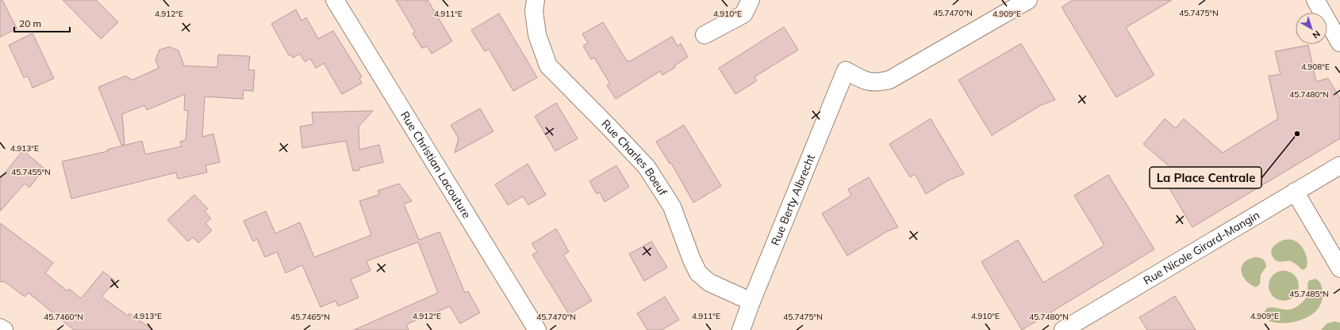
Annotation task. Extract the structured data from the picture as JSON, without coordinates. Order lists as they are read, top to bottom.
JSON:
{
  "streets": {
    "street": [
      "Rue Charles Boeuf",
      "Rue Christian Lacouture",
      "Rue Berty Albrecht",
      "Rue Nicole Girard-Mangin"
    ]
  },
  "crossings": [
    ["Rue Charles Boeuf", "Rue Berty Albrecht"]
  ],
  "places": ["La Place Centrale"],
  "scale_bar": "20 m",
  "north": "bottom right",
  "coordinates": [
    "45.7470°N",
    "45.7475°N",
    "4.911°E",
    "4.910°E",
    "4.912°E",
    "4.909°E",
    "4.908°E",
    "45.7480°N",
    "4.913°E",
    "45.7455°N",
    "45.7485°N",
    "45.7460°N",
    "45.7465°N"
  ]
}
